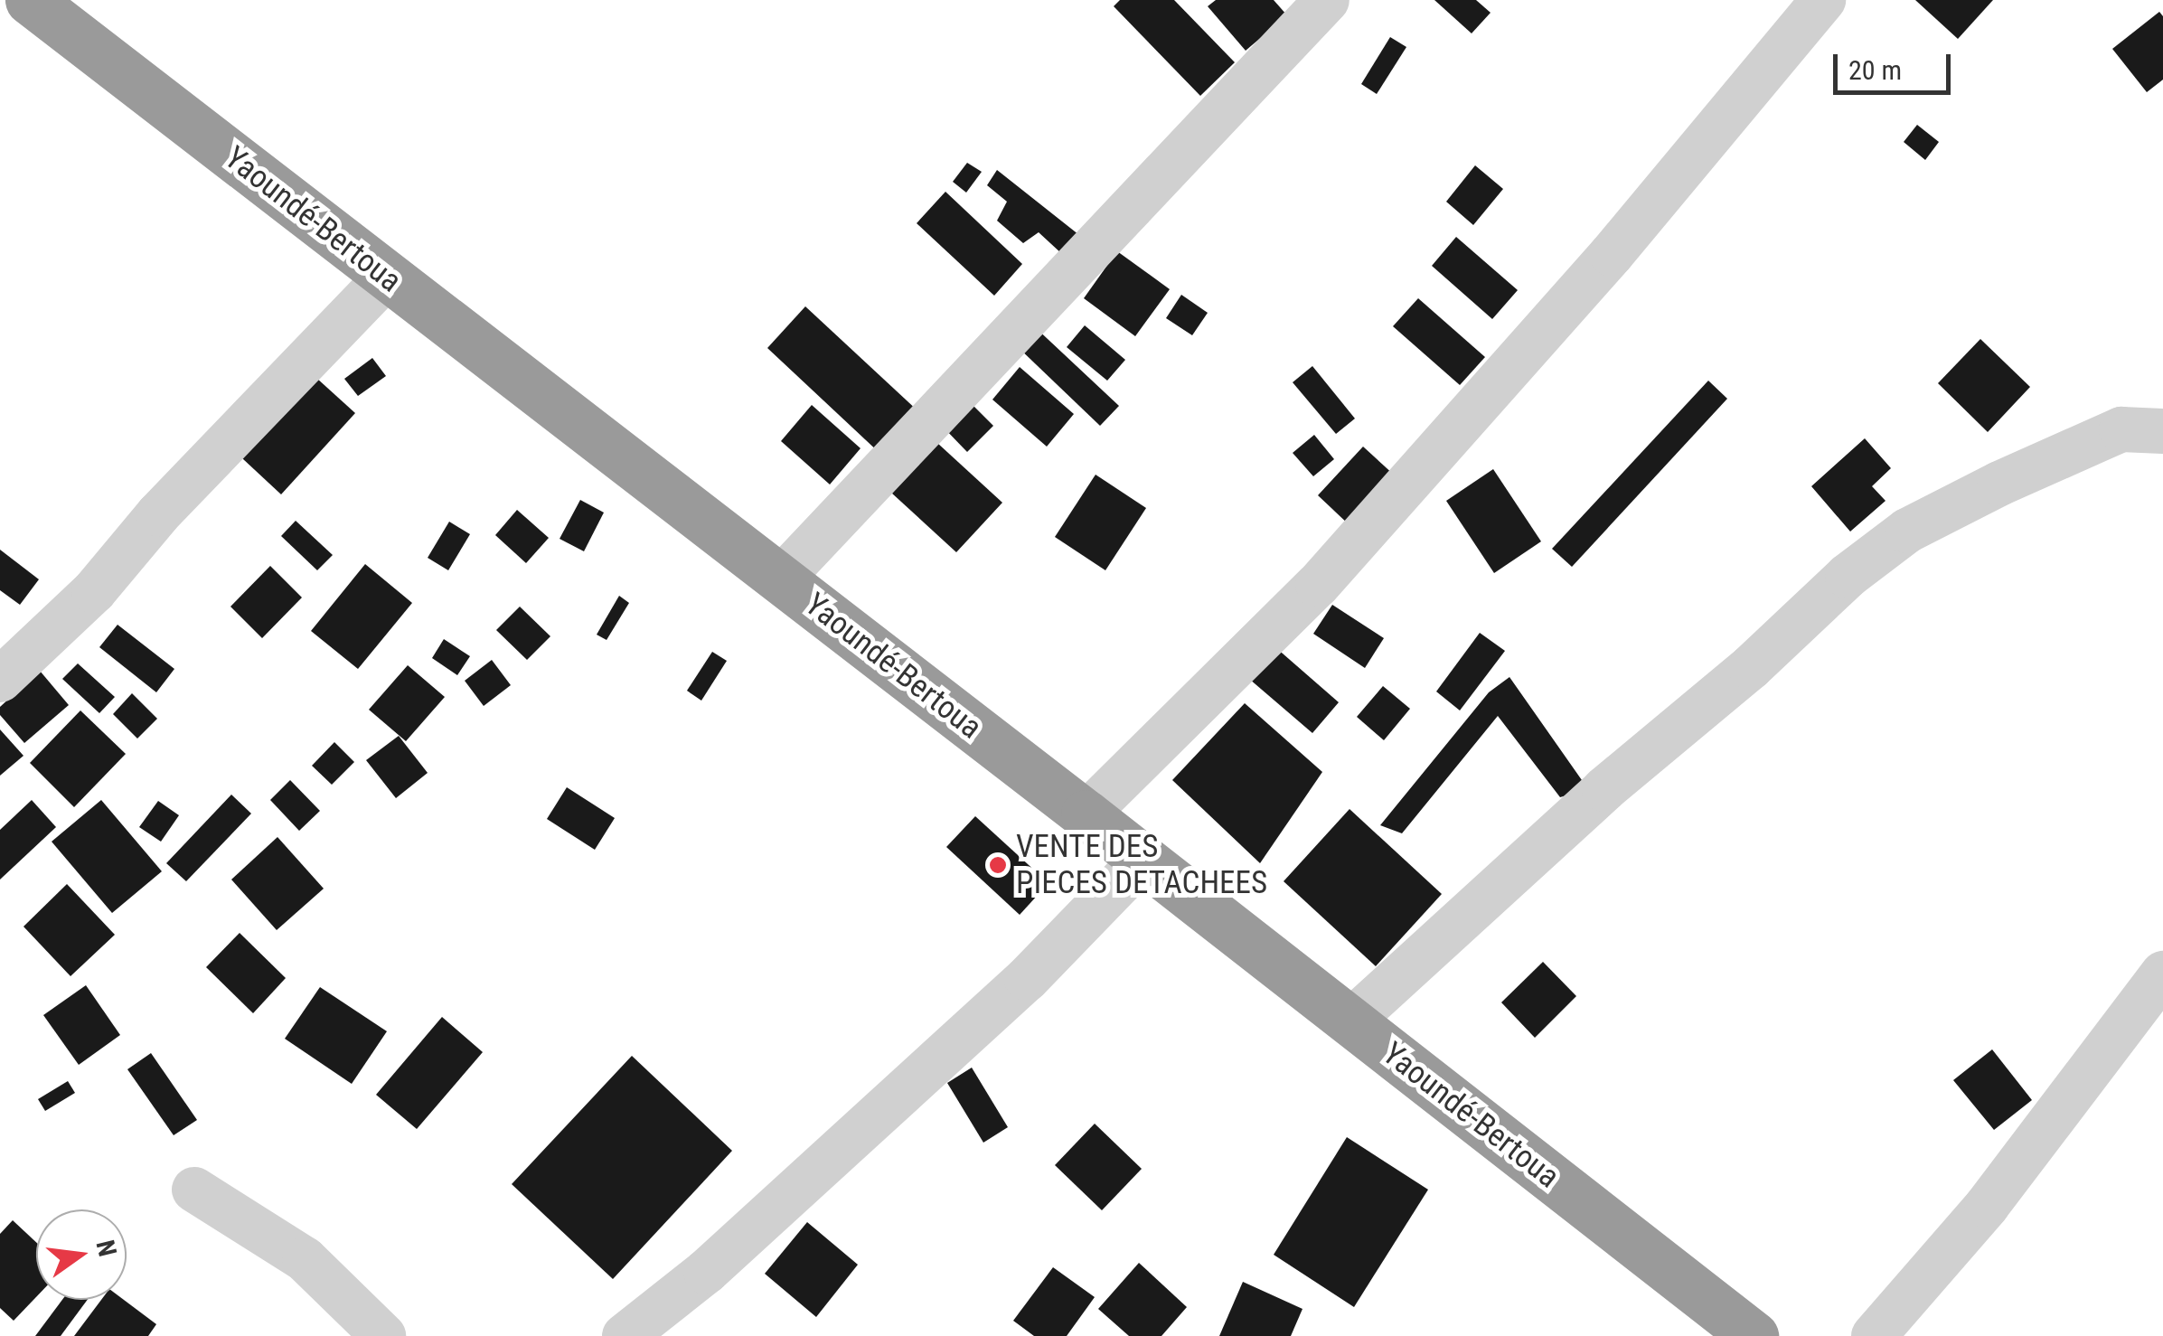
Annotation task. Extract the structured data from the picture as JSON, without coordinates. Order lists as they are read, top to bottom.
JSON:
{
  "streets": {
    "highway": ["Yaoundé-Bertoua"]
  },
  "places": ["VENTE DES PIECES DETACHEES"],
  "scale_bar": "20 m",
  "north": "right"
}
